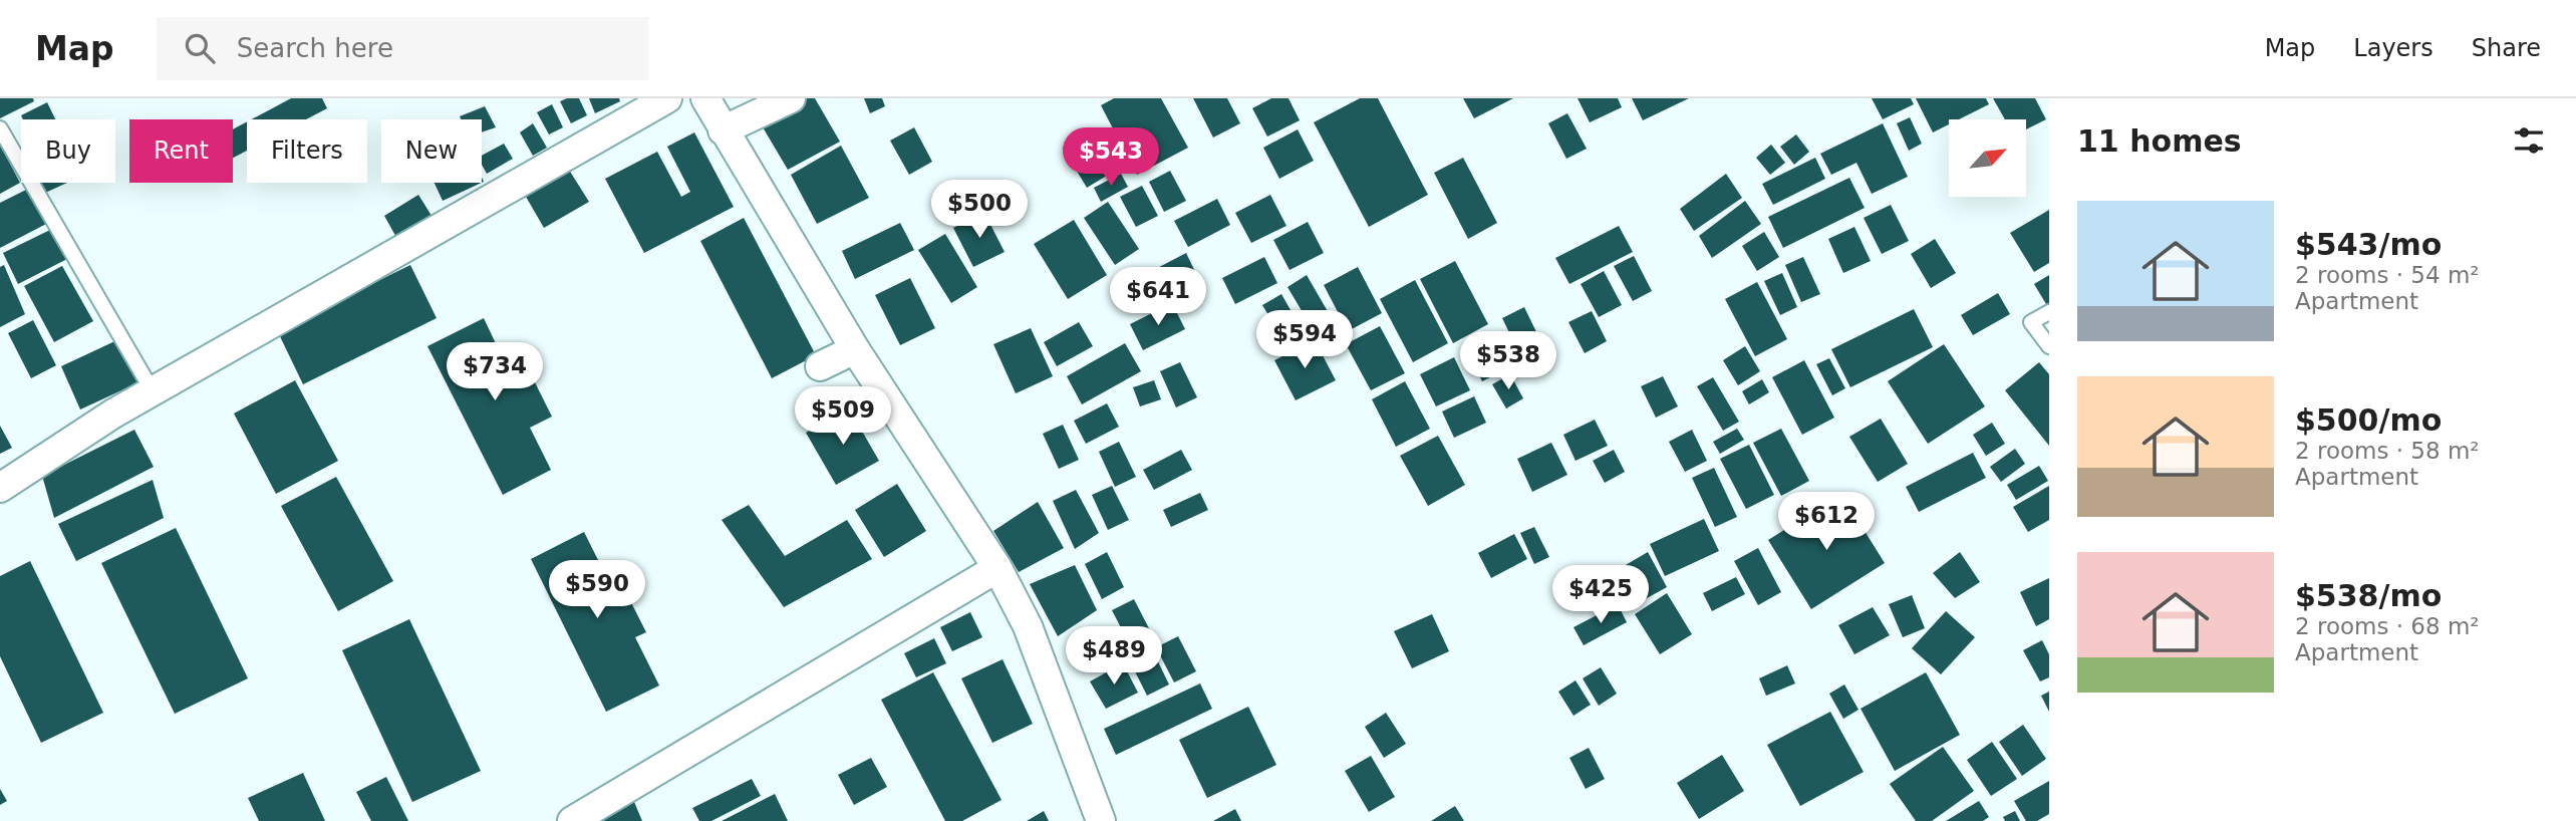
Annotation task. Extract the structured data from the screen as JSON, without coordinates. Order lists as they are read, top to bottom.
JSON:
{
  "north": "top right",
  "page": {
    "header": "Map",
    "search": "Search here",
    "nav": ["Map", "Layers", "Share"],
    "heading": "11 homes",
    "chip": [
      "Buy",
      "Rent",
      "Filters",
      "New"
    ],
    "price": [
      "$543",
      "$500",
      "$641",
      "$594",
      "$538",
      "$734",
      "$509",
      "$612",
      "$590",
      "$425",
      "$489"
    ],
    "list": [
      {
        "name": "$543/mo",
        "note": "2 rooms · 54 m² · Apartment"
      },
      {
        "name": "$500/mo",
        "note": "2 rooms · 58 m² · Apartment"
      },
      {
        "name": "$538/mo",
        "note": "2 rooms · 68 m² · Apartment"
      }
    ]
  }
}
